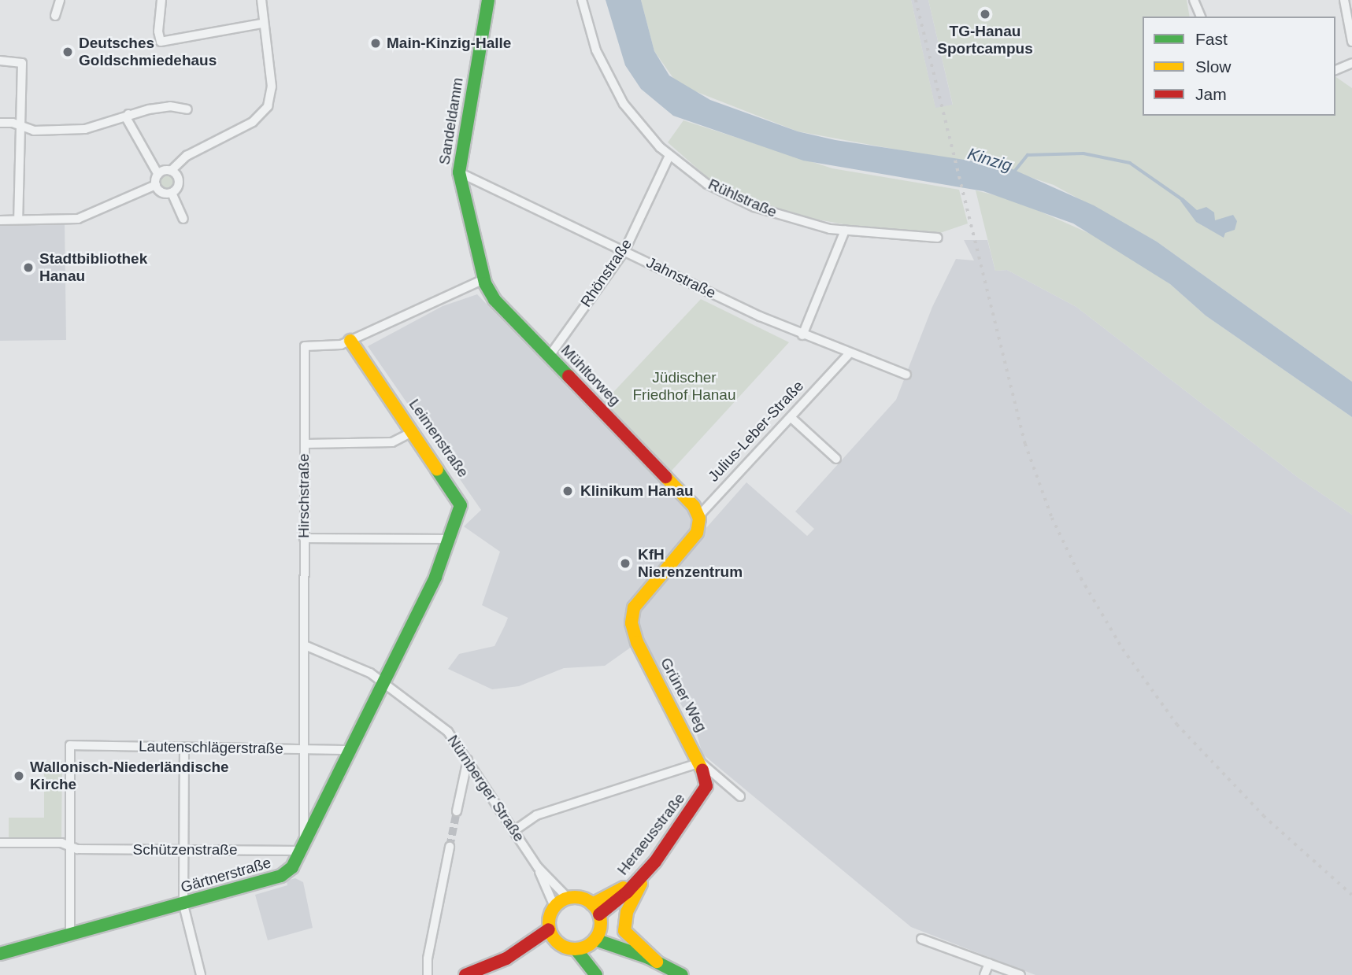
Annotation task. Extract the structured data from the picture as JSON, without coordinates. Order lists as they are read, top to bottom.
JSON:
{
  "streets": {
    "street": [
      "Sandeldamm",
      "Rühlstraße",
      "Rhönstraße",
      "Jahnstraße",
      "Mühltorweg",
      "Julius-Leber-Straße",
      "Leimenstraße",
      "Hirschstraße",
      "Grüner Weg",
      "Lautenschlägerstraße",
      "Nürnberger Straße",
      "Heraeusstraße",
      "Schützenstraße",
      "Gärtnerstraße"
    ]
  },
  "crossings": [
    ["Sandeldamm", "Jahnstraße"],
    ["Sandeldamm", "Mühltorweg"],
    ["Rühlstraße", "Rhönstraße"],
    ["Rhönstraße", "Jahnstraße"],
    ["Rhönstraße", "Mühltorweg"],
    ["Jahnstraße", "Julius-Leber-Straße"],
    ["Mühltorweg", "Julius-Leber-Straße"],
    ["Julius-Leber-Straße", "Grüner Weg"],
    ["Leimenstraße", "Hirschstraße"],
    ["Leimenstraße", "Nürnberger Straße"],
    ["Leimenstraße", "Gärtnerstraße"],
    ["Hirschstraße", "Lautenschlägerstraße"],
    ["Hirschstraße", "Nürnberger Straße"],
    ["Hirschstraße", "Schützenstraße"],
    ["Hirschstraße", "Gärtnerstraße"],
    ["Grüner Weg", "Heraeusstraße"],
    ["Lautenschlägerstraße", "Schützenstraße"],
    ["Lautenschlägerstraße", "Gärtnerstraße"],
    ["Nürnberger Straße", "Heraeusstraße"],
    ["Nürnberger Straße", "Gärtnerstraße"],
    ["Schützenstraße", "Gärtnerstraße"]
  ],
  "water": ["Kinzig"],
  "parks": ["Jüdischer Friedhof Hanau"],
  "places": [
    "TG-Hanau Sportcampus",
    "Main-Kinzig-Halle",
    "Deutsches Goldschmiedehaus",
    "Stadtbibliothek Hanau",
    "Klinikum Hanau",
    "KfH Nierenzentrum",
    "Wallonisch-Niederländische Kirche"
  ],
  "legend": ["Fast", "Slow", "Jam"]
}
